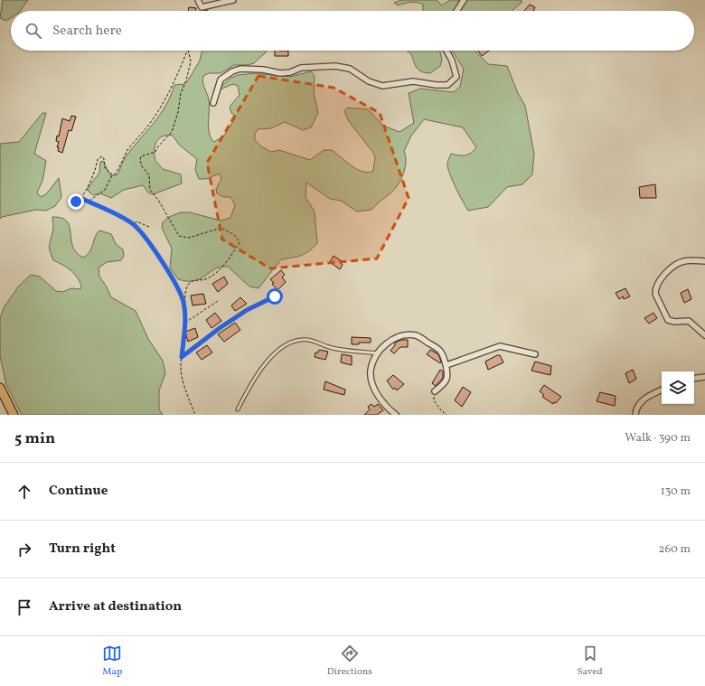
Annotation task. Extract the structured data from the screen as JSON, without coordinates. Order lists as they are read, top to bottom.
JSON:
{
  "page": {
    "search": "Search here",
    "heading": ["5 min", "Walk · 390 m"],
    "list": [
      ["Continue", "130 m"],
      ["Turn right", "260 m"],
      "Arrive at destination"
    ],
    "nav": ["Map", "Directions", "Saved"]
  }
}
